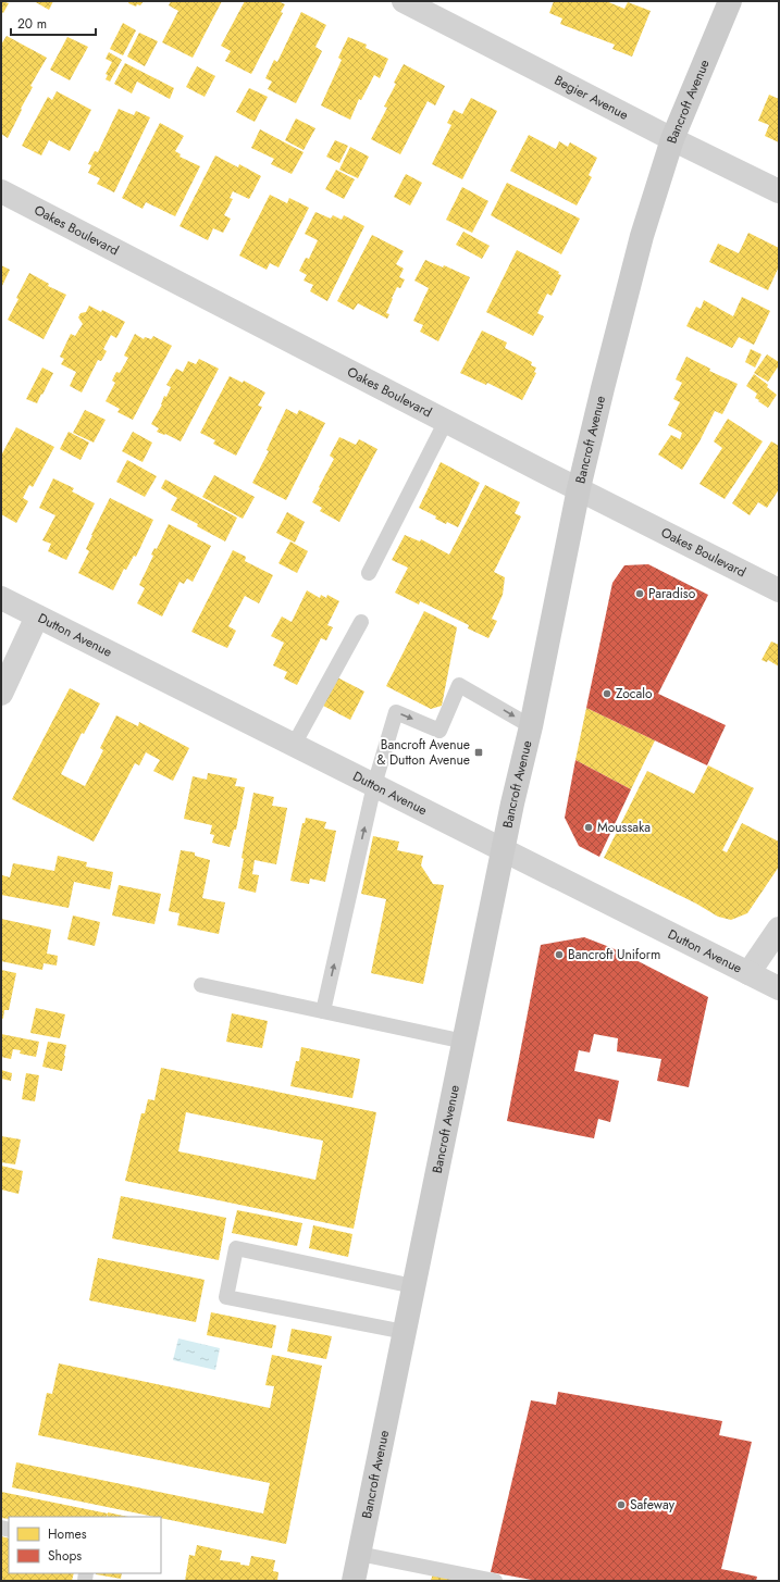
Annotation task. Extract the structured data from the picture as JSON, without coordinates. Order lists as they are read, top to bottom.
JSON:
{
  "streets": {
    "main road": ["Bancroft Avenue"],
    "street": ["Begier Avenue", "Oakes Boulevard", "Dutton Avenue"]
  },
  "crossings": [
    ["Begier Avenue", "Bancroft Avenue"],
    ["Bancroft Avenue", "Oakes Boulevard"],
    ["Bancroft Avenue", "Dutton Avenue"]
  ],
  "places": {
    "other": [
      "Paradiso",
      "Zocalo",
      "Moussaka",
      "Bancroft Uniform",
      "Safeway"
    ],
    "transit": ["Bancroft Avenue & Dutton Avenue"]
  },
  "legend": ["Homes", "Shops"],
  "scale_bar": "20 m"
}
